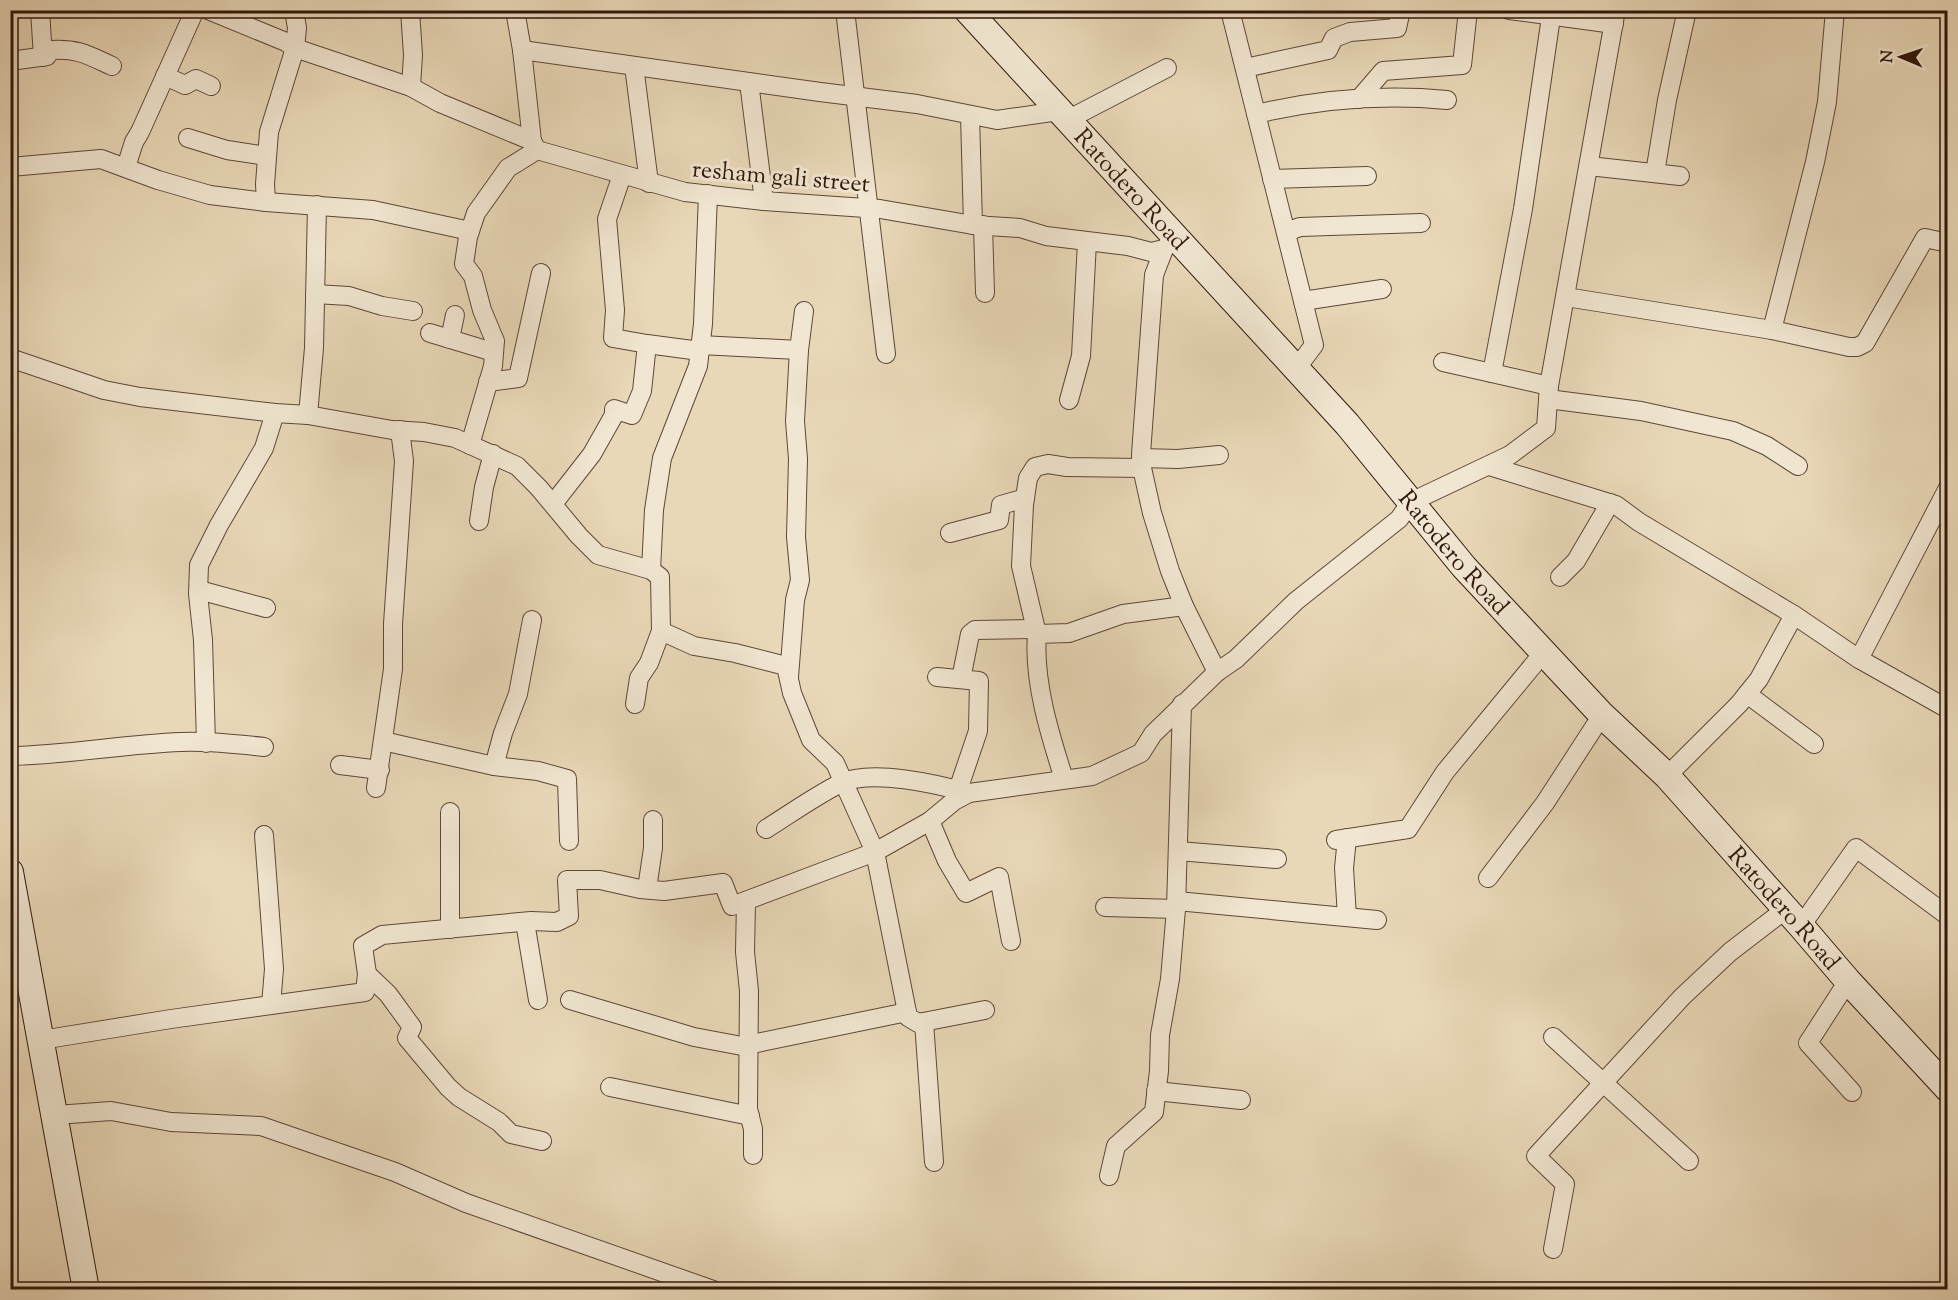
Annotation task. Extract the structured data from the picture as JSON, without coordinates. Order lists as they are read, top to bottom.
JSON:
{
  "streets": {
    "main road": ["Ratodero Road"],
    "street": ["resham gali street"]
  },
  "crossings": [
    ["resham gali street", "Ratodero Road"]
  ],
  "north": "left"
}
